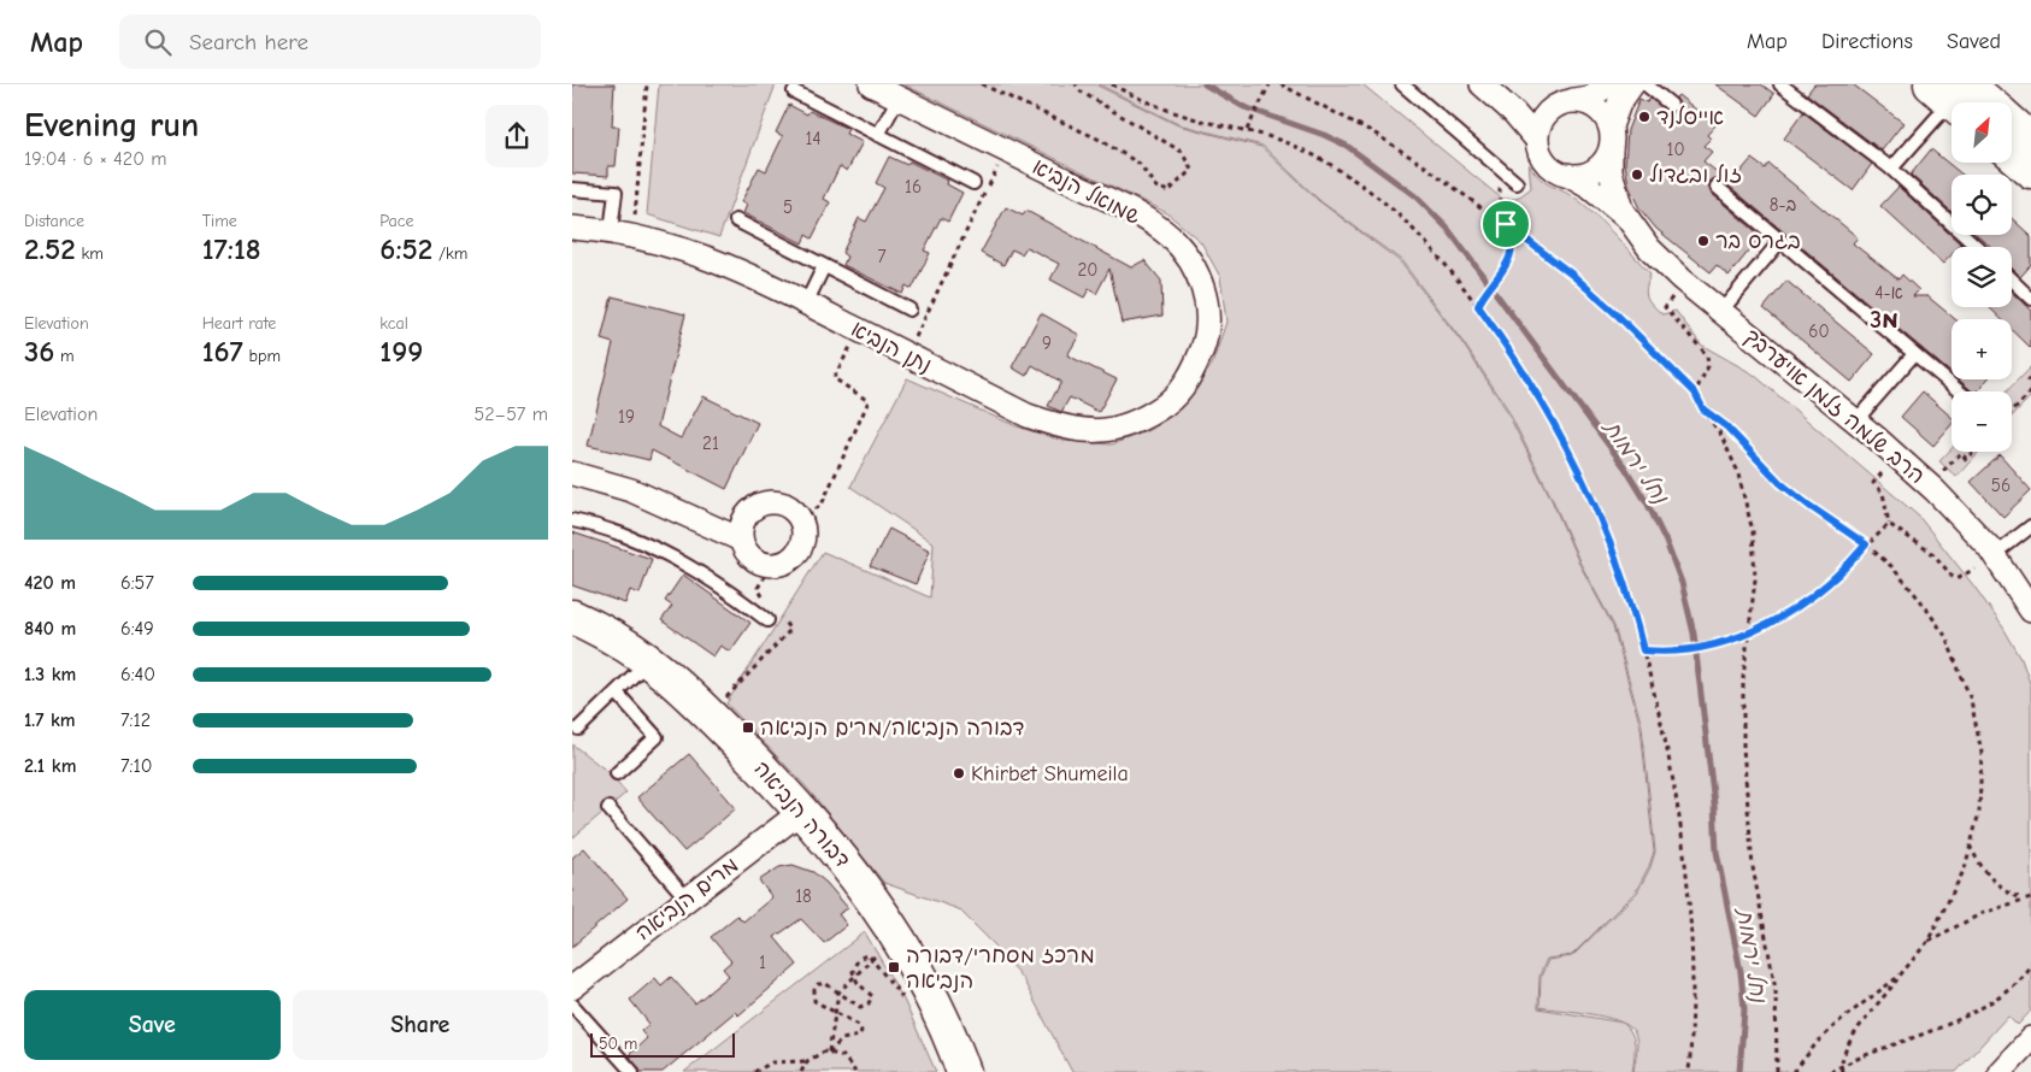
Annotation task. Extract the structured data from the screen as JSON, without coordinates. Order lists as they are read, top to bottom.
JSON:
{
  "streets": {
    "street": [
      "שמואל הנביא",
      "נתן הנביא",
      "הרב שלמה זלמן אויערבך",
      "דבורה הנביאה",
      "מרים הנביאה"
    ]
  },
  "crossings": [
    ["שמואל הנביא", "נתן הנביא"],
    ["דבורה הנביאה", "מרים הנביאה"]
  ],
  "districts": ["מ3"],
  "water": ["נחל ירמות"],
  "places": {
    "other": [
      "אייסלנד",
      "זול ובגדול",
      "בגרס בר",
      "Khirbet Shumeila"
    ],
    "transit": ["דבורה הנביאה/מרים הנביאה", "מרכז מסחרי/דבורה הנביאה"]
  },
  "house_numbers": [
    "14",
    "10",
    "16",
    "8-ב",
    "5",
    "7",
    "20",
    "4-א",
    "60",
    "9",
    "19",
    "21",
    "56",
    "18",
    "1"
  ],
  "scale_bar": "50 m",
  "north": "top right",
  "page": {
    "header": "Map",
    "search": "Search here",
    "nav": ["Map", "Directions", "Saved"],
    "heading": ["Evening run", "19:04 · 6 × 420 m"],
    "map_buttons": ["+", "−"],
    "stats": [
      ["Distance", "2.52 km"],
      ["Time", "17:18"],
      ["Pace", "6:52 /km"],
      ["Elevation", "36 m"],
      ["Heart rate", "167 bpm"],
      ["kcal", "199"]
    ],
    "chart": ["Elevation", "52–57 m"],
    "list": [
      {
        "name": "420 m",
        "note": "6:57"
      },
      {
        "name": "840 m",
        "note": "6:49"
      },
      {
        "name": "1.3 km",
        "note": "6:40"
      },
      {
        "name": "1.7 km",
        "note": "7:12"
      },
      {
        "name": "2.1 km",
        "note": "7:10"
      }
    ],
    "buttons": ["Save", "Share"],
    "scale": "50 m"
  }
}
